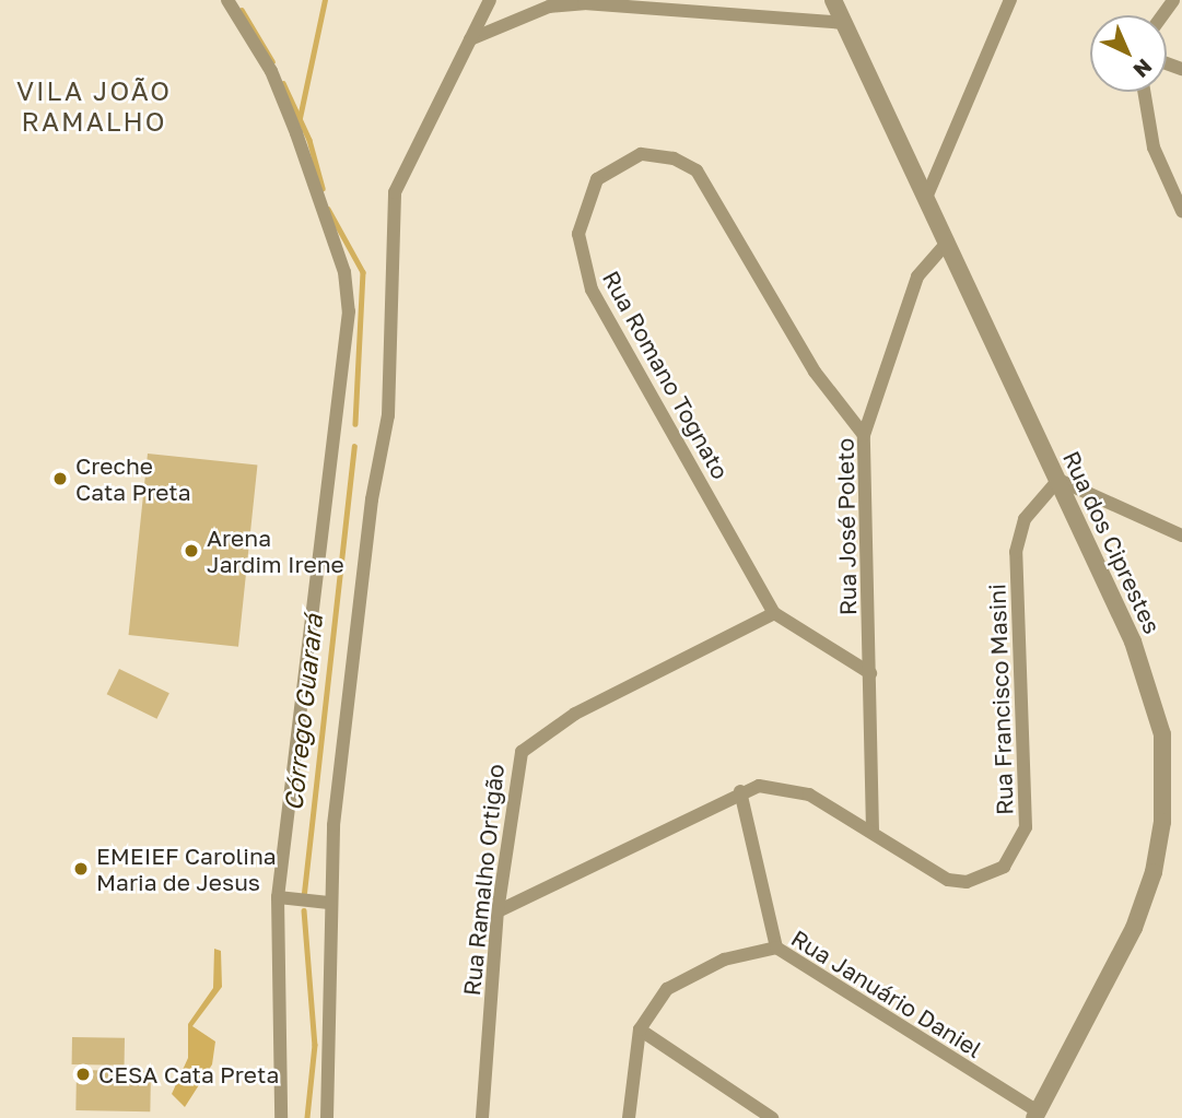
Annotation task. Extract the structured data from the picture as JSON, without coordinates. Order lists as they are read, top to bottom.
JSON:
{
  "streets": {
    "street": [
      "Rua Romano Tognato",
      "Rua José Poleto",
      "Rua dos Ciprestes",
      "Rua Francisco Masini",
      "Rua Ramalho Ortigão",
      "Rua Januário Daniel"
    ]
  },
  "crossings": [
    ["Rua Romano Tognato", "Rua José Poleto"],
    ["Rua Romano Tognato", "Rua Ramalho Ortigão"],
    ["Rua José Poleto", "Rua dos Ciprestes"],
    ["Rua José Poleto", "Rua Francisco Masini"],
    ["Rua dos Ciprestes", "Rua Francisco Masini"],
    ["Rua dos Ciprestes", "Rua Januário Daniel"],
    ["Rua Francisco Masini", "Rua Ramalho Ortigão"]
  ],
  "districts": ["VILA JOÃO RAMALHO"],
  "water": ["Córrego Guarará"],
  "places": [
    "Creche Cata Preta",
    "Arena Jardim Irene",
    "EMEIEF Carolina Maria de Jesus",
    "CESA Cata Preta"
  ],
  "north": "bottom right"
}
